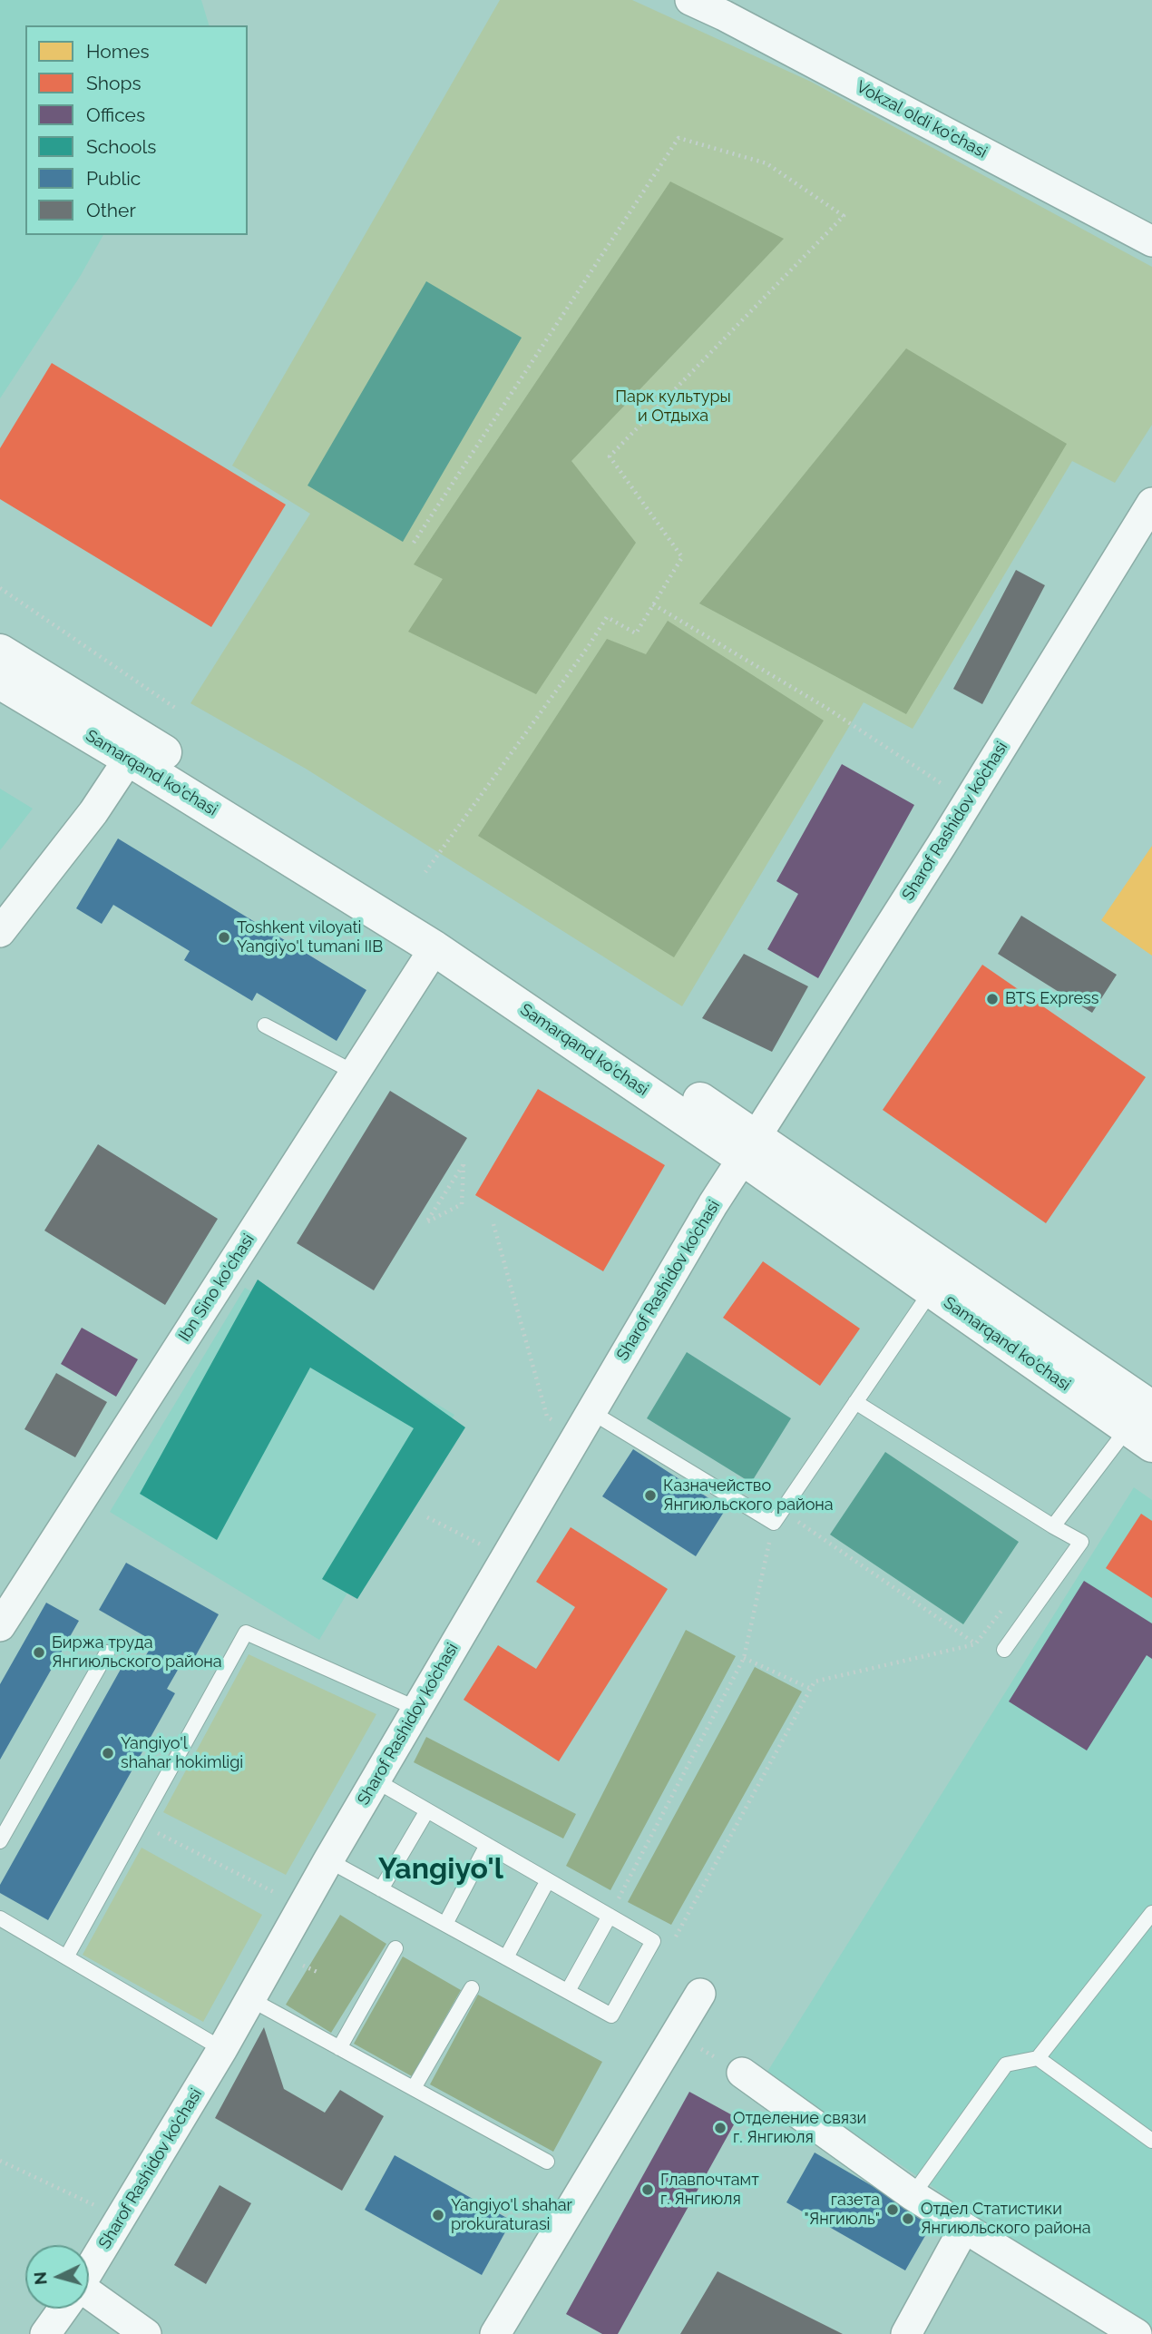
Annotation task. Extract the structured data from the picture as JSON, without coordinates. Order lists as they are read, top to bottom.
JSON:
{
  "streets": {
    "main road": ["Samarqand ko'chasi"],
    "street": ["Vokzal oldi ko'chasi", "Sharof Rashidov ko’chasi", "Ibn Sino ko'chasi"]
  },
  "crossings": [
    ["Samarqand ko'chasi", "Sharof Rashidov ko’chasi"],
    ["Samarqand ko'chasi", "Ibn Sino ko'chasi"]
  ],
  "districts": ["Yangiyo'l"],
  "parks": ["Парк культуры и Отдыха"],
  "places": [
    "Toshkent viloyati Yangiyo'l tumani IIB",
    "BTS Express",
    "Казначейство Янгиюльского района",
    "Биржа труда Янгиюльского района",
    "Yangiyo'l shahar hokimligi",
    "Отделение связи г. Янгиюля",
    "Главпочтамт г. Янгиюля",
    "газета \"Янгиюль\"",
    "Yangiyo'l shahar prokuraturasi",
    "Отдел Статистики Янгиюльского района"
  ],
  "legend": [
    "Homes",
    "Shops",
    "Offices",
    "Schools",
    "Public",
    "Other"
  ],
  "north": "left"
}
